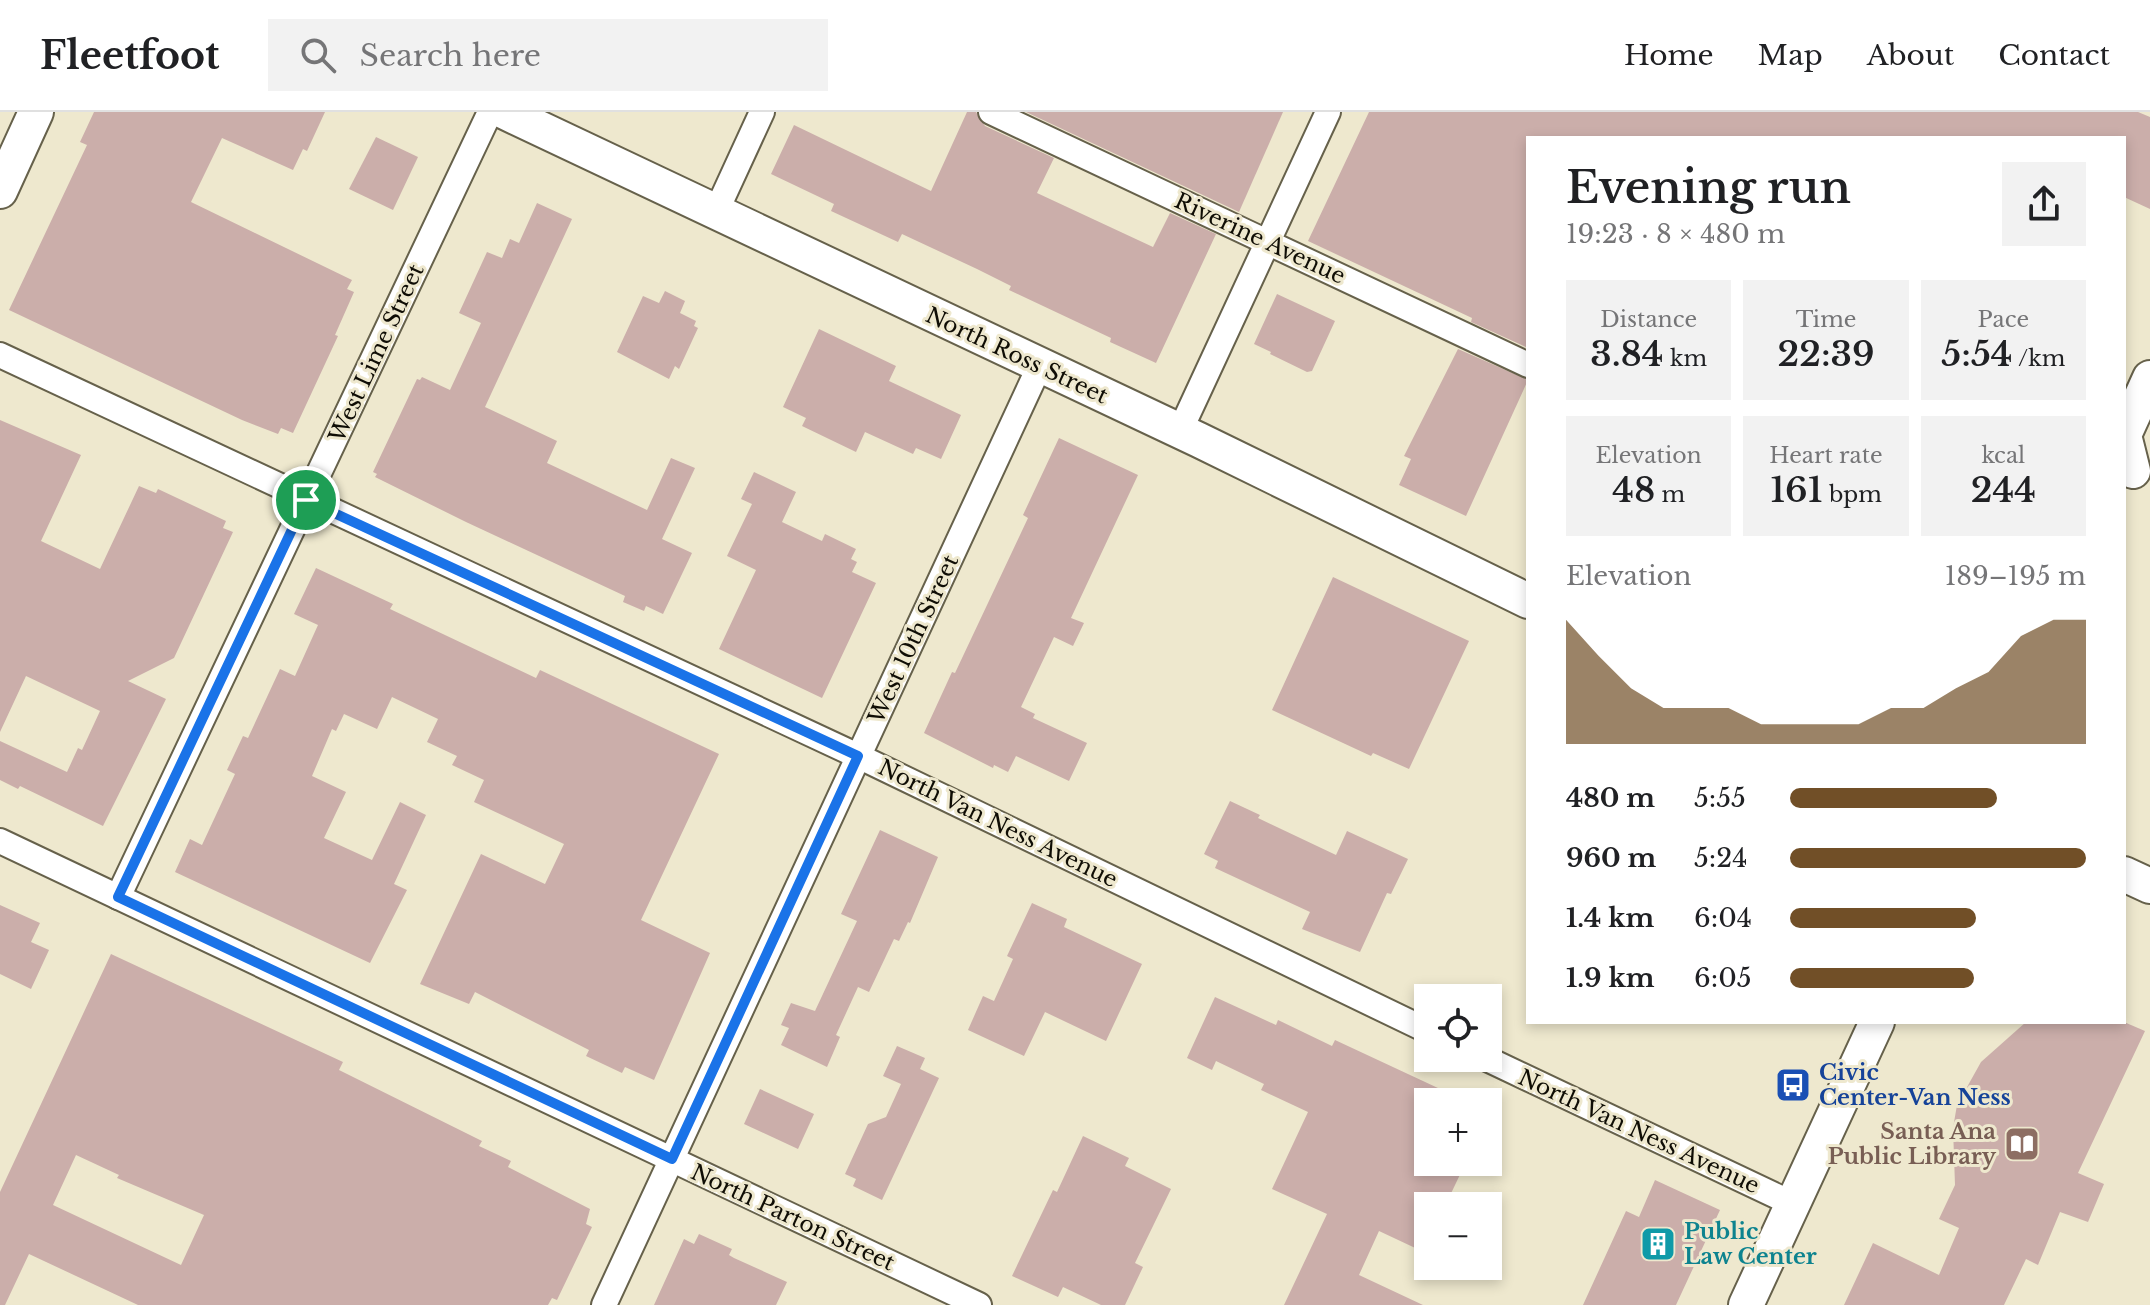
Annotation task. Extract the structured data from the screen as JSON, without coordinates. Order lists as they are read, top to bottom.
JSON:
{
  "streets": {
    "street": [
      "Riverine Avenue",
      "West Lime Street",
      "North Ross Street",
      "West 10th Street",
      "North Van Ness Avenue",
      "North Parton Street"
    ]
  },
  "crossings": [
    ["West Lime Street", "North Van Ness Avenue"],
    ["West Lime Street", "North Parton Street"],
    ["North Ross Street", "West 10th Street"],
    ["West 10th Street", "North Van Ness Avenue"],
    ["West 10th Street", "North Parton Street"]
  ],
  "places": {
    "bus stop": ["Civic Center-Van Ness"],
    "library": ["Santa Ana Public Library"],
    "building": ["Public Law Center"]
  },
  "page": {
    "header": "Fleetfoot",
    "search": "Search here",
    "nav": [
      "Home",
      "Map",
      "About",
      "Contact"
    ],
    "heading": ["Evening run", "19:23 · 8 × 480 m"],
    "stats": [
      ["Distance", "3.84 km"],
      ["Time", "22:39"],
      ["Pace", "5:54 /km"],
      ["Elevation", "48 m"],
      ["Heart rate", "161 bpm"],
      ["kcal", "244"]
    ],
    "chart": ["Elevation", "189–195 m"],
    "list": [
      {
        "name": "480 m",
        "note": "5:55"
      },
      {
        "name": "960 m",
        "note": "5:24"
      },
      {
        "name": "1.4 km",
        "note": "6:04"
      },
      {
        "name": "1.9 km",
        "note": "6:05"
      }
    ],
    "map_buttons": ["+", "−"]
  }
}
